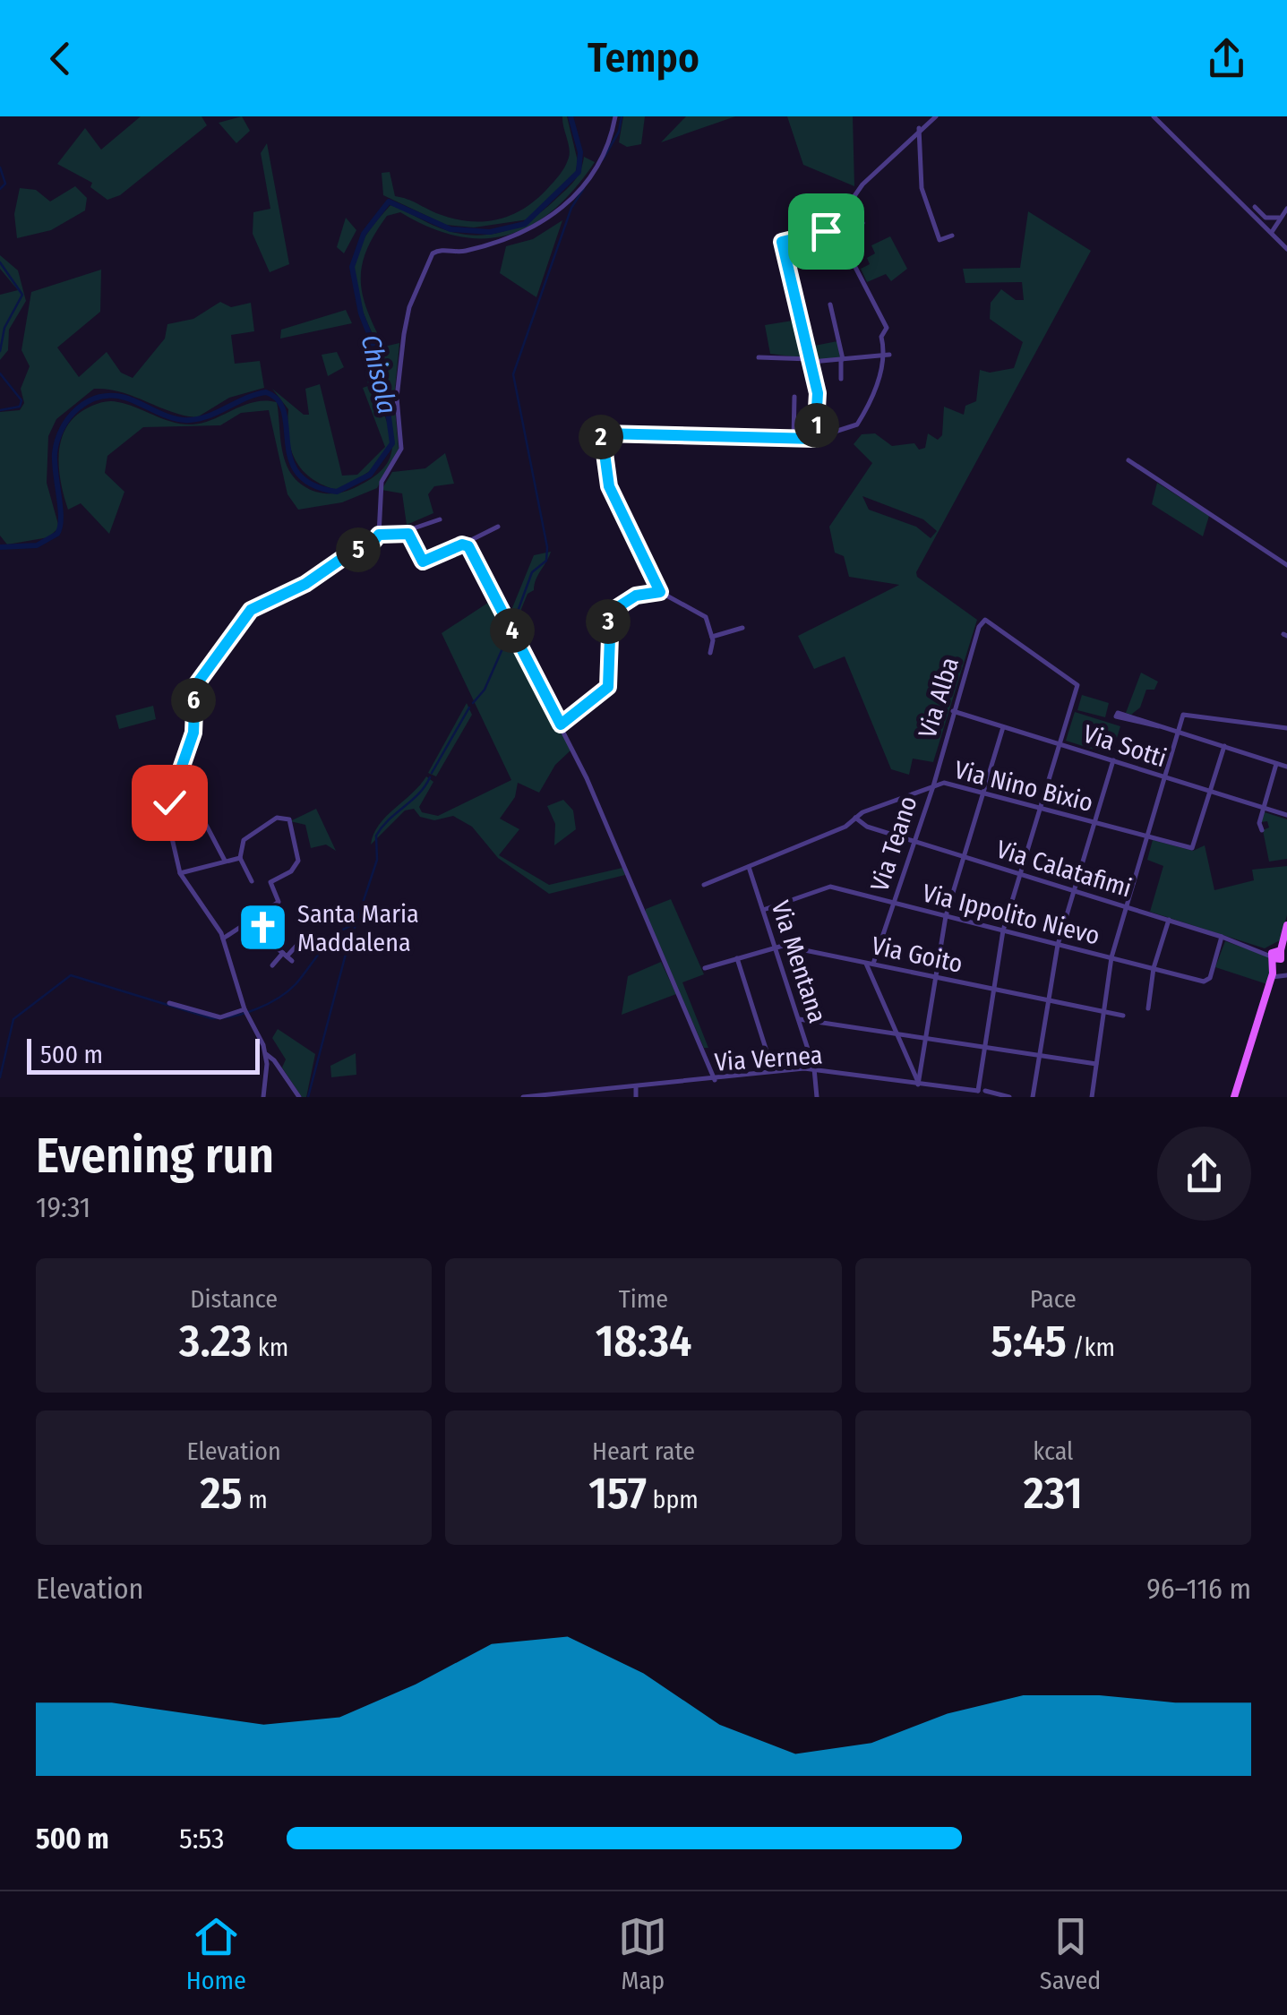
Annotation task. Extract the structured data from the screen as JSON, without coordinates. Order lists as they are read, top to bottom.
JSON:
{
  "streets": {
    "street": [
      "Via Alba",
      "Via Sotti",
      "Via Nino Bixio",
      "Via Teano",
      "Via Calatafimi",
      "Via Ippolito Nievo",
      "Via Goito",
      "Via Mentana",
      "Via Vernea"
    ]
  },
  "crossings": [
    ["Via Alba", "Via Sotti"],
    ["Via Alba", "Via Nino Bixio"],
    ["Via Alba", "Via Teano"],
    ["Via Sotti", "Via Nino Bixio"],
    ["Via Nino Bixio", "Via Teano"],
    ["Via Nino Bixio", "Via Calatafimi"],
    ["Via Nino Bixio", "Via Mentana"],
    ["Via Teano", "Via Calatafimi"],
    ["Via Teano", "Via Ippolito Nievo"],
    ["Via Teano", "Via Goito"],
    ["Via Calatafimi", "Via Ippolito Nievo"],
    ["Via Ippolito Nievo", "Via Mentana"],
    ["Via Goito", "Via Mentana"],
    ["Via Mentana", "Via Vernea"]
  ],
  "water": ["Chisola"],
  "places": {
    "church": ["Santa Maria Maddalena"]
  },
  "scale_bar": "500 m",
  "page": {
    "header": "Tempo",
    "pins": [
      "1",
      "2",
      "5",
      "3",
      "4",
      "6"
    ],
    "scale": "500 m",
    "heading": ["Evening run", "19:31"],
    "stats": [
      ["Distance", "3.23 km"],
      ["Time", "18:34"],
      ["Pace", "5:45 /km"],
      ["Elevation", "25 m"],
      ["Heart rate", "157 bpm"],
      ["kcal", "231"]
    ],
    "chart": ["Elevation", "96–116 m"],
    "list": [
      {
        "name": "500 m",
        "note": "5:53"
      }
    ],
    "tabs": ["Home", "Map", "Saved"]
  }
}
